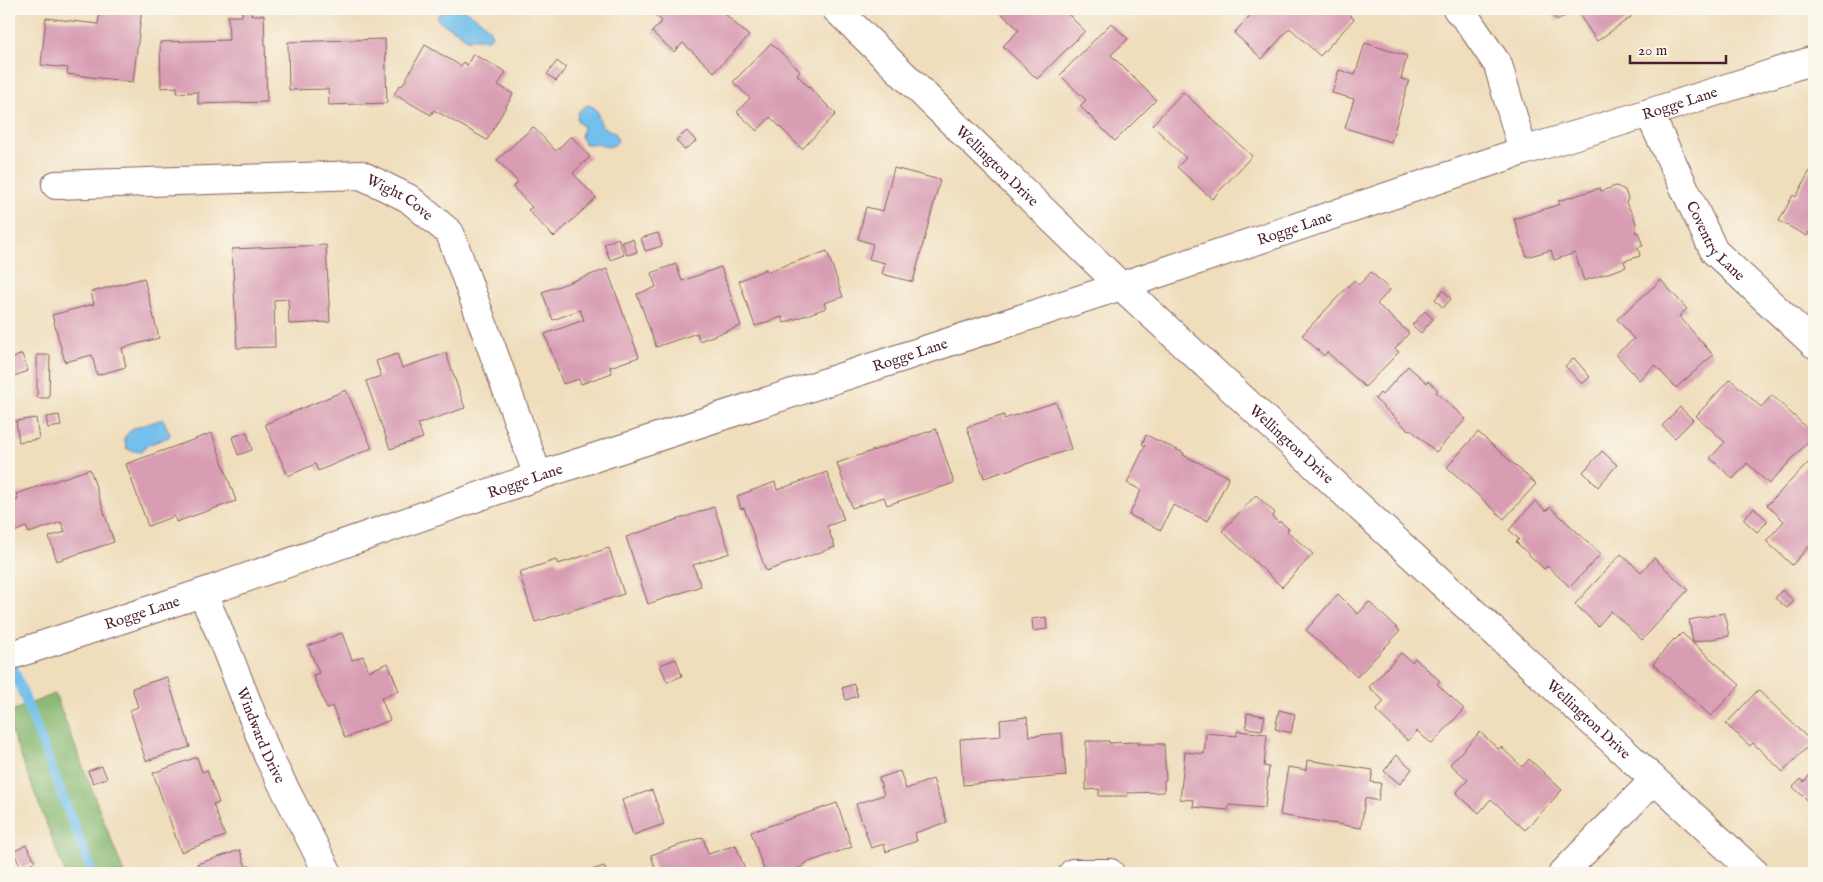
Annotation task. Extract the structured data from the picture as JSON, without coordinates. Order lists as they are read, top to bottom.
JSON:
{
  "streets": {
    "street": [
      "Rogge Lane",
      "Wellington Drive",
      "Wight Cove",
      "Coventry Lane",
      "Windward Drive"
    ]
  },
  "crossings": [
    ["Rogge Lane", "Wellington Drive"],
    ["Rogge Lane", "Wight Cove"],
    ["Rogge Lane", "Coventry Lane"],
    ["Rogge Lane", "Windward Drive"]
  ],
  "scale_bar": "20 m"
}
